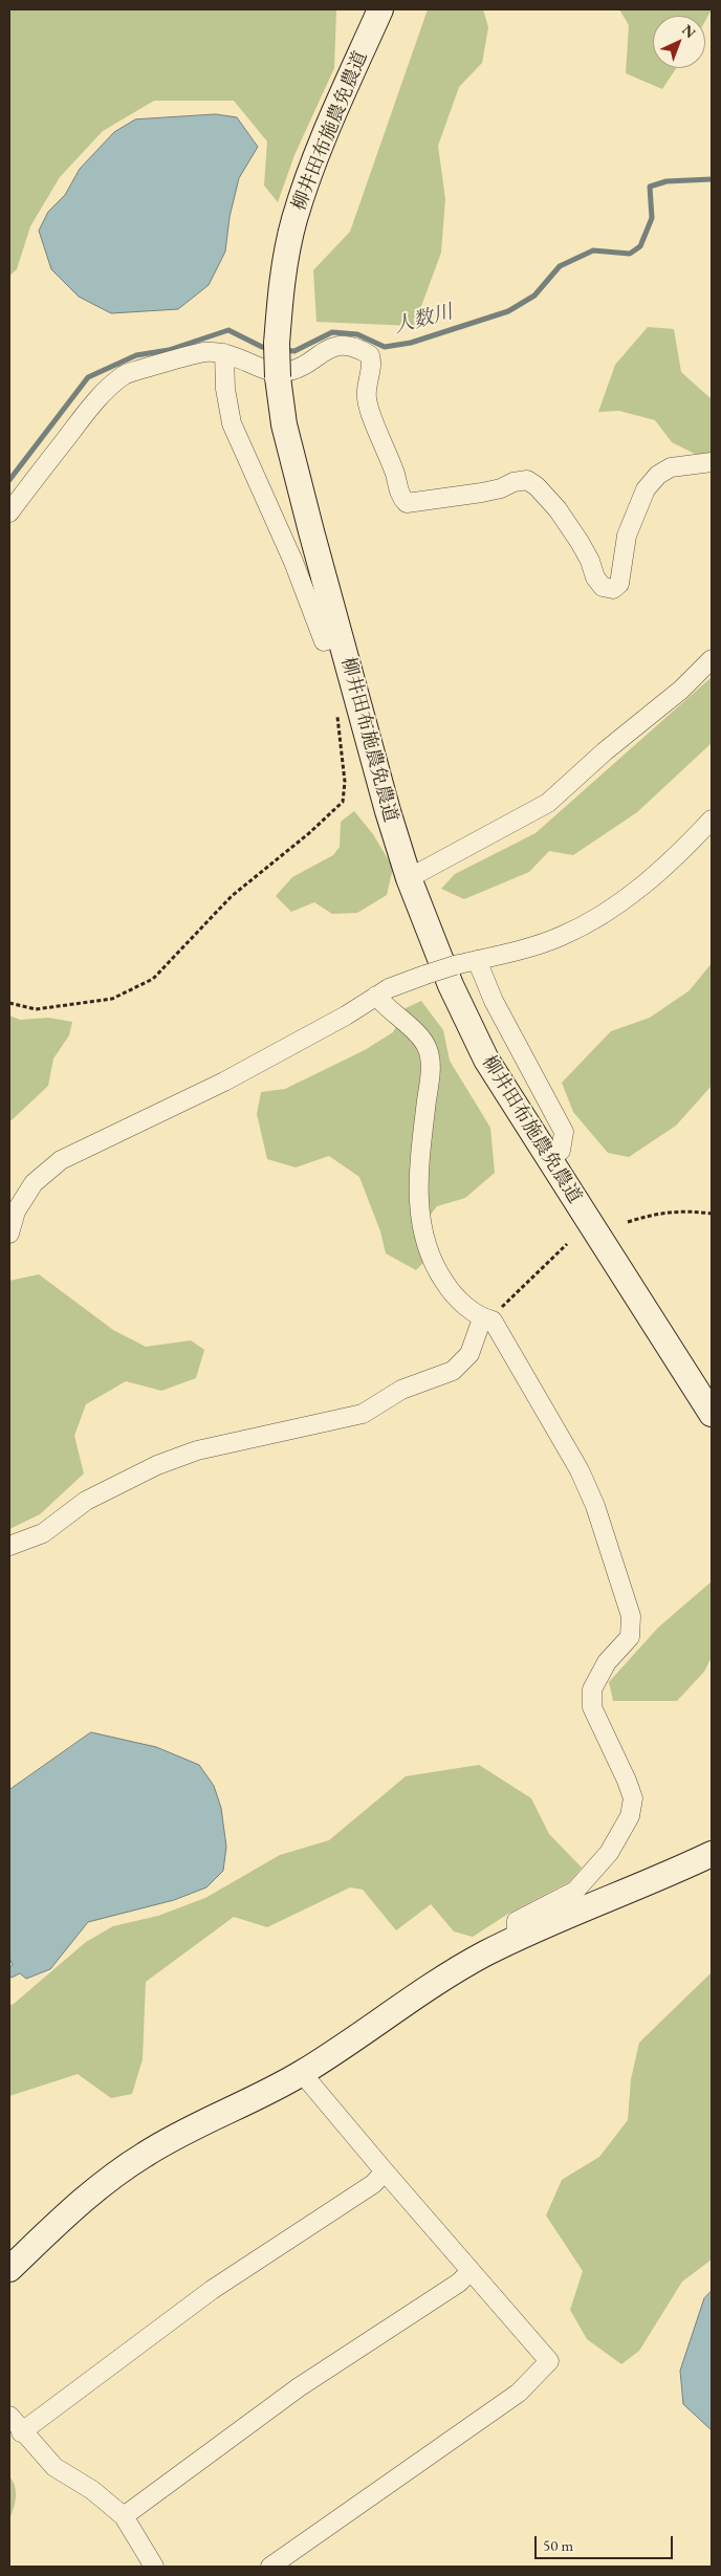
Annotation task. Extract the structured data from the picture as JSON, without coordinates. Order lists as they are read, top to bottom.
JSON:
{
  "streets": {
    "street": ["柳井田布施農免農道"]
  },
  "water": ["人数川"],
  "scale_bar": "50 m",
  "north": "top right"
}
